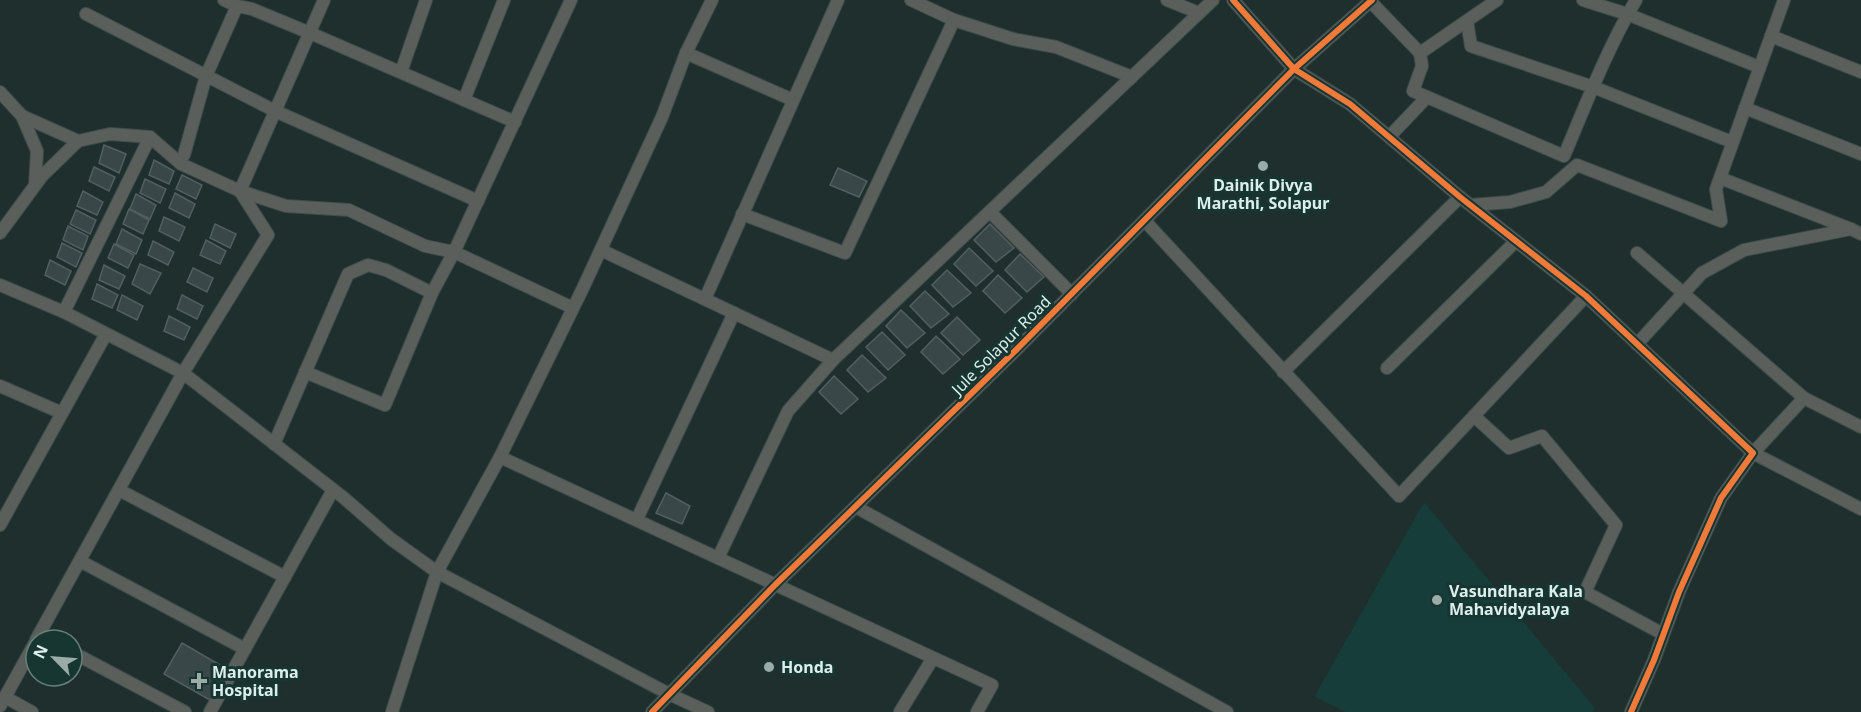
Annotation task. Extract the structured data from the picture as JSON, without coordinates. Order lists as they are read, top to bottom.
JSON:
{
  "streets": {
    "street": ["Jule Solapur Road"]
  },
  "places": {
    "other": ["Dainik Divya Marathi, Solapur", "Vasundhara Kala Mahavidyalaya", "Honda"],
    "health": ["Manorama Hospital"]
  },
  "north": "top left"
}
